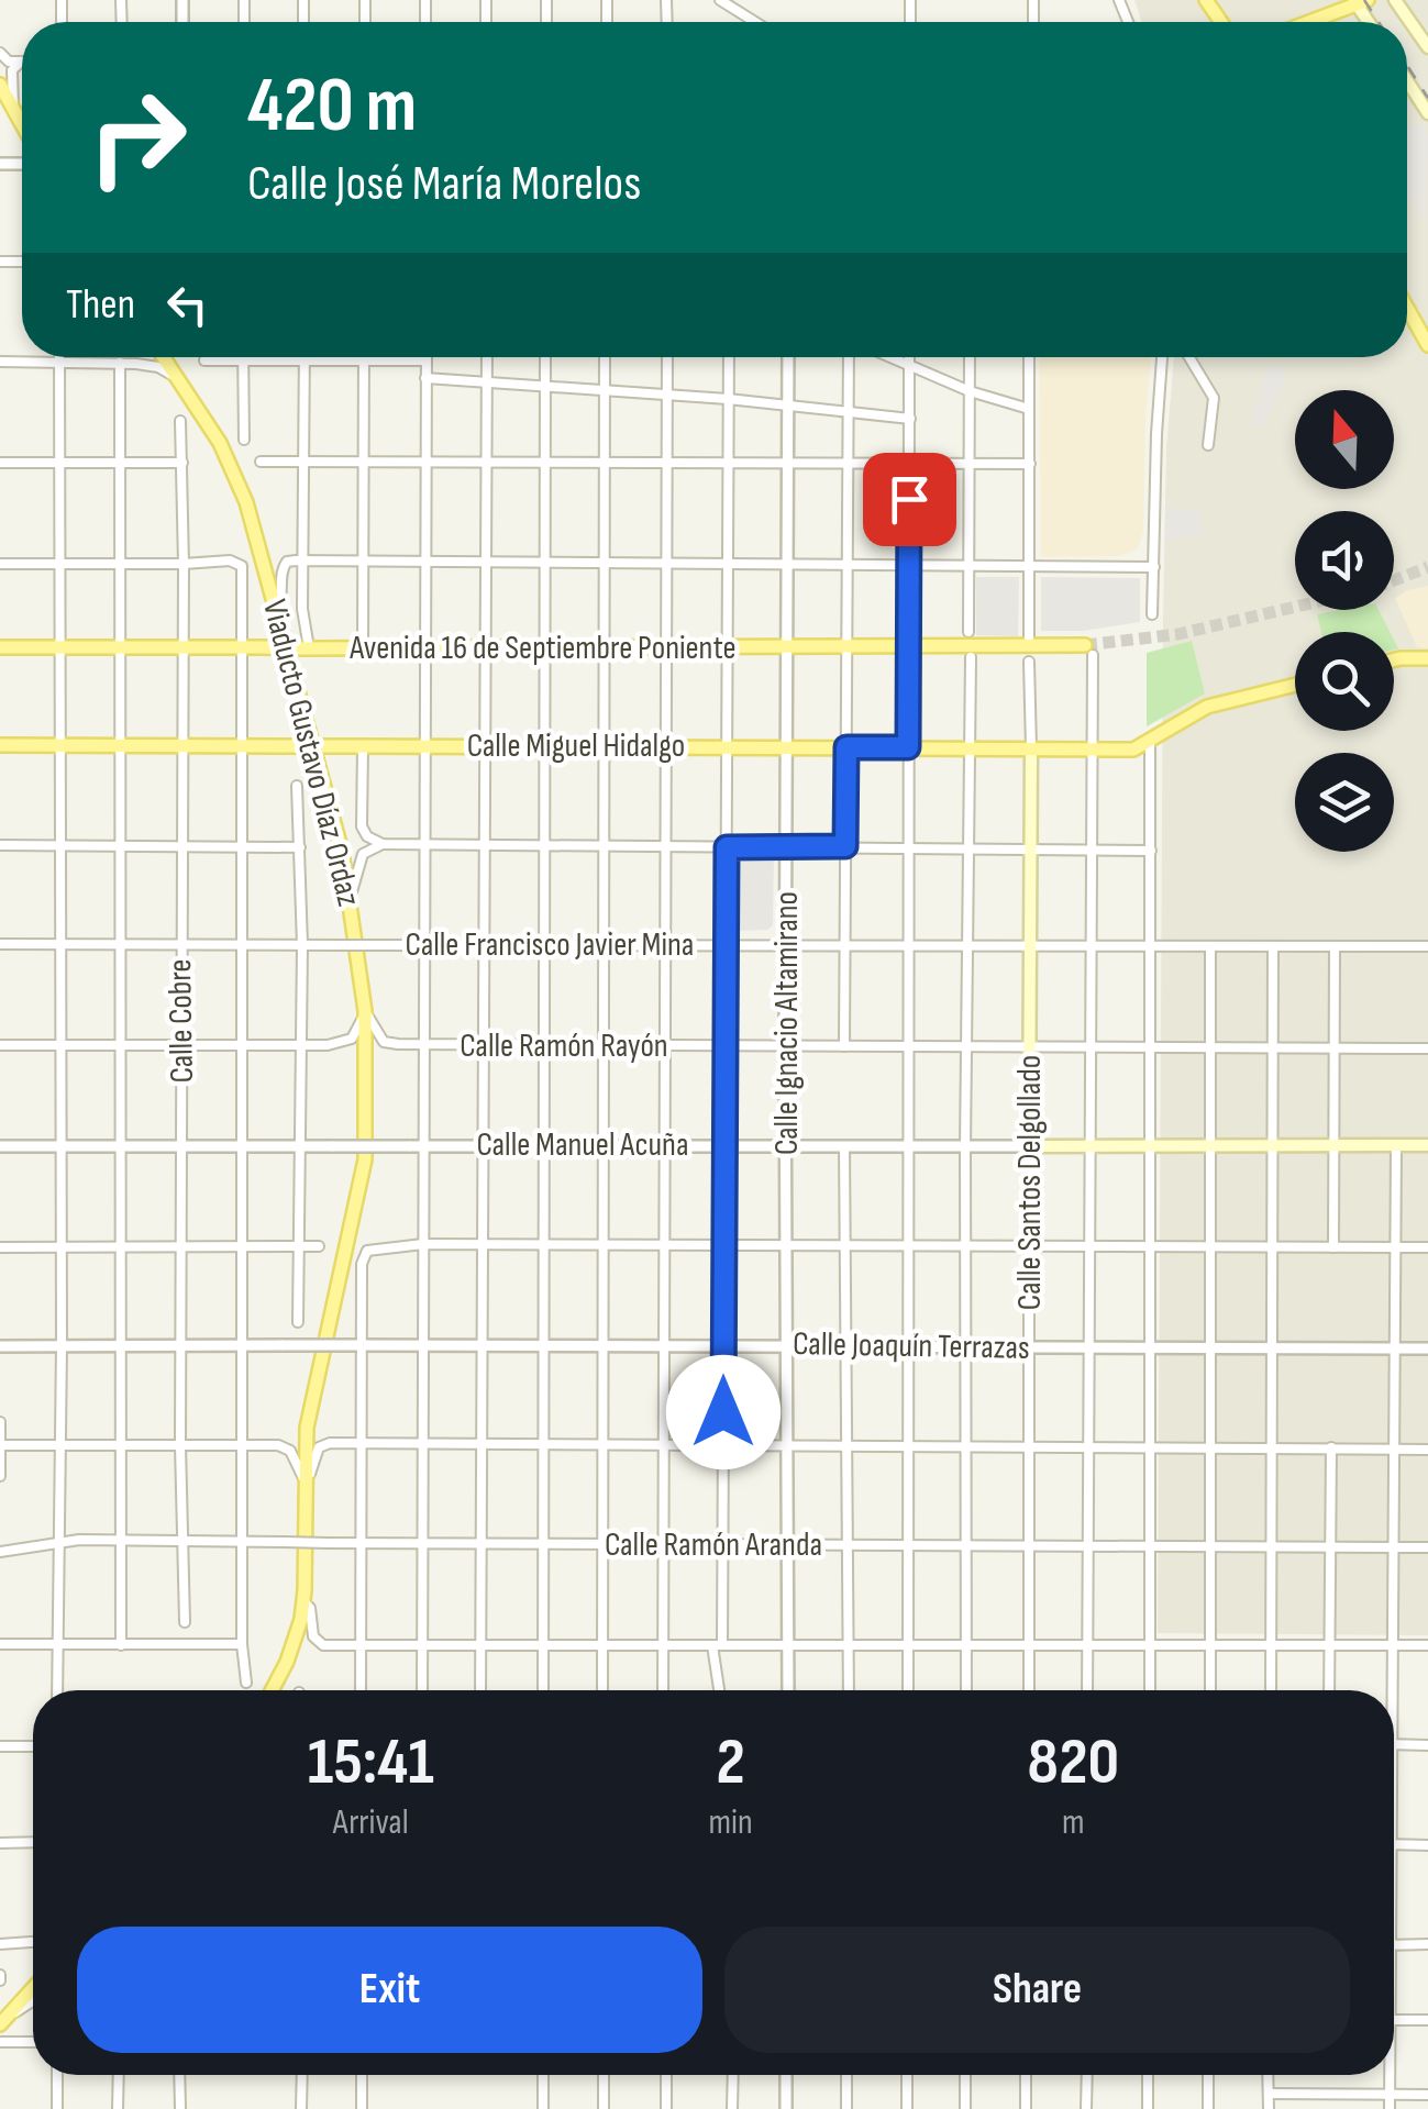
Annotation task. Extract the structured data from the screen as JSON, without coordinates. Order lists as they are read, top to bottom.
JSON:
{
  "streets": {
    "main road": [
      "Avenida 16 de Septiembre Poniente",
      "Calle Miguel Hidalgo",
      "Viaducto Gustavo Díaz Ordaz",
      "Calle Manuel Acuña",
      "Calle Santos Delgollado"
    ],
    "street": [
      "Calle Francisco Javier Mina",
      "Calle Cobre",
      "Calle Ignacio Altamirano",
      "Calle Ramón Rayón",
      "Calle Joaquín Terrazas",
      "Calle Ramón Aranda"
    ]
  },
  "crossings": [
    ["Avenida 16 de Septiembre Poniente", "Calle Cobre"],
    ["Avenida 16 de Septiembre Poniente", "Calle Ignacio Altamirano"],
    ["Calle Miguel Hidalgo", "Calle Cobre"],
    ["Calle Miguel Hidalgo", "Calle Ignacio Altamirano"],
    ["Calle Miguel Hidalgo", "Calle Santos Delgollado"],
    ["Viaducto Gustavo Díaz Ordaz", "Calle Ramón Rayón"],
    ["Calle Francisco Javier Mina", "Calle Cobre"],
    ["Calle Francisco Javier Mina", "Calle Ignacio Altamirano"],
    ["Calle Francisco Javier Mina", "Calle Santos Delgollado"],
    ["Calle Cobre", "Calle Manuel Acuña"],
    ["Calle Cobre", "Calle Joaquín Terrazas"],
    ["Calle Cobre", "Calle Ramón Aranda"],
    ["Calle Ignacio Altamirano", "Calle Ramón Rayón"],
    ["Calle Ignacio Altamirano", "Calle Manuel Acuña"],
    ["Calle Ignacio Altamirano", "Calle Joaquín Terrazas"],
    ["Calle Ignacio Altamirano", "Calle Ramón Aranda"],
    ["Calle Ramón Rayón", "Calle Santos Delgollado"],
    ["Calle Manuel Acuña", "Calle Santos Delgollado"],
    ["Calle Santos Delgollado", "Calle Joaquín Terrazas"],
    ["Calle Santos Delgollado", "Calle Ramón Aranda"]
  ],
  "north": "top",
  "page": {
    "turn": ["420 m", "Calle José María Morelos"],
    "then": "Then",
    "eta": [
      "15:41",
      "Arrival",
      "2",
      "min",
      "820",
      "m"
    ],
    "buttons": ["Exit", "Share"]
  }
}
